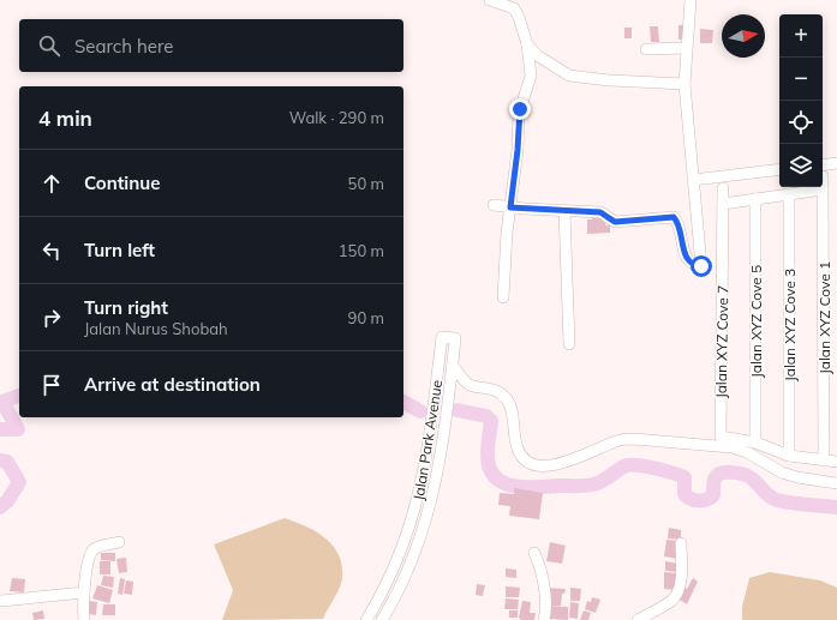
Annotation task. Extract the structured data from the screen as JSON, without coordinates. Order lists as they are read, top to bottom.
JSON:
{
  "streets": {
    "street": [
      "Jalan XYZ Cove 1",
      "Jalan XYZ Cove 5",
      "Jalan XYZ Cove 3",
      "Jalan XYZ Cove 7",
      "Jalan Park Avenue"
    ]
  },
  "crossings": [
    ["Jalan XYZ Cove 5", "Jalan XYZ Cove 7"]
  ],
  "north": "right",
  "page": {
    "map_buttons": ["+", "−"],
    "search": "Search here",
    "heading": ["4 min", "Walk · 290 m"],
    "list": [
      ["Continue", "50 m"],
      ["Turn left", "150 m"],
      ["Turn right", "Jalan Nurus Shobah", "90 m"],
      "Arrive at destination"
    ]
  }
}
